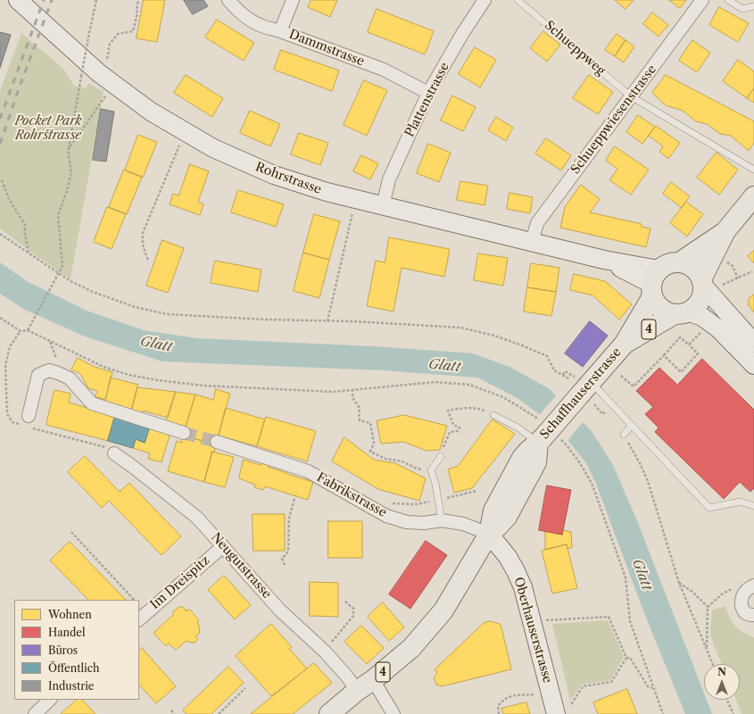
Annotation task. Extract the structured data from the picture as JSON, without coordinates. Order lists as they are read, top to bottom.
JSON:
{
  "streets": {
    "main road": [
      "Rohrstrasse",
      "4",
      "Schaffhauserstrasse",
      "Oberhauserstrasse"
    ],
    "street": [
      "Dammstrasse",
      "Plattenstrasse",
      "Schueppwiesenstrasse",
      "Fabrikstrasse",
      "Neugutstrasse",
      "Im Dreispitz"
    ],
    "lane": ["Schueppweg"]
  },
  "crossings": [
    ["Dammstrasse", "Plattenstrasse"],
    ["Schueppweg", "Schueppwiesenstrasse"],
    ["Plattenstrasse", "Rohrstrasse"],
    ["Schueppwiesenstrasse", "Rohrstrasse"],
    ["Rohrstrasse", "Schaffhauserstrasse"],
    ["Schaffhauserstrasse", "Fabrikstrasse"],
    ["Schaffhauserstrasse", "Neugutstrasse"],
    ["Schaffhauserstrasse", "Oberhauserstrasse"],
    ["Fabrikstrasse", "Oberhauserstrasse"],
    ["Neugutstrasse", "Im Dreispitz"]
  ],
  "water": ["Glatt"],
  "parks": ["Pocket Park Rohrstrasse"],
  "legend": [
    "Wohnen",
    "Handel",
    "Büros",
    "Öffentlich",
    "Industrie"
  ],
  "north": "top"
}
